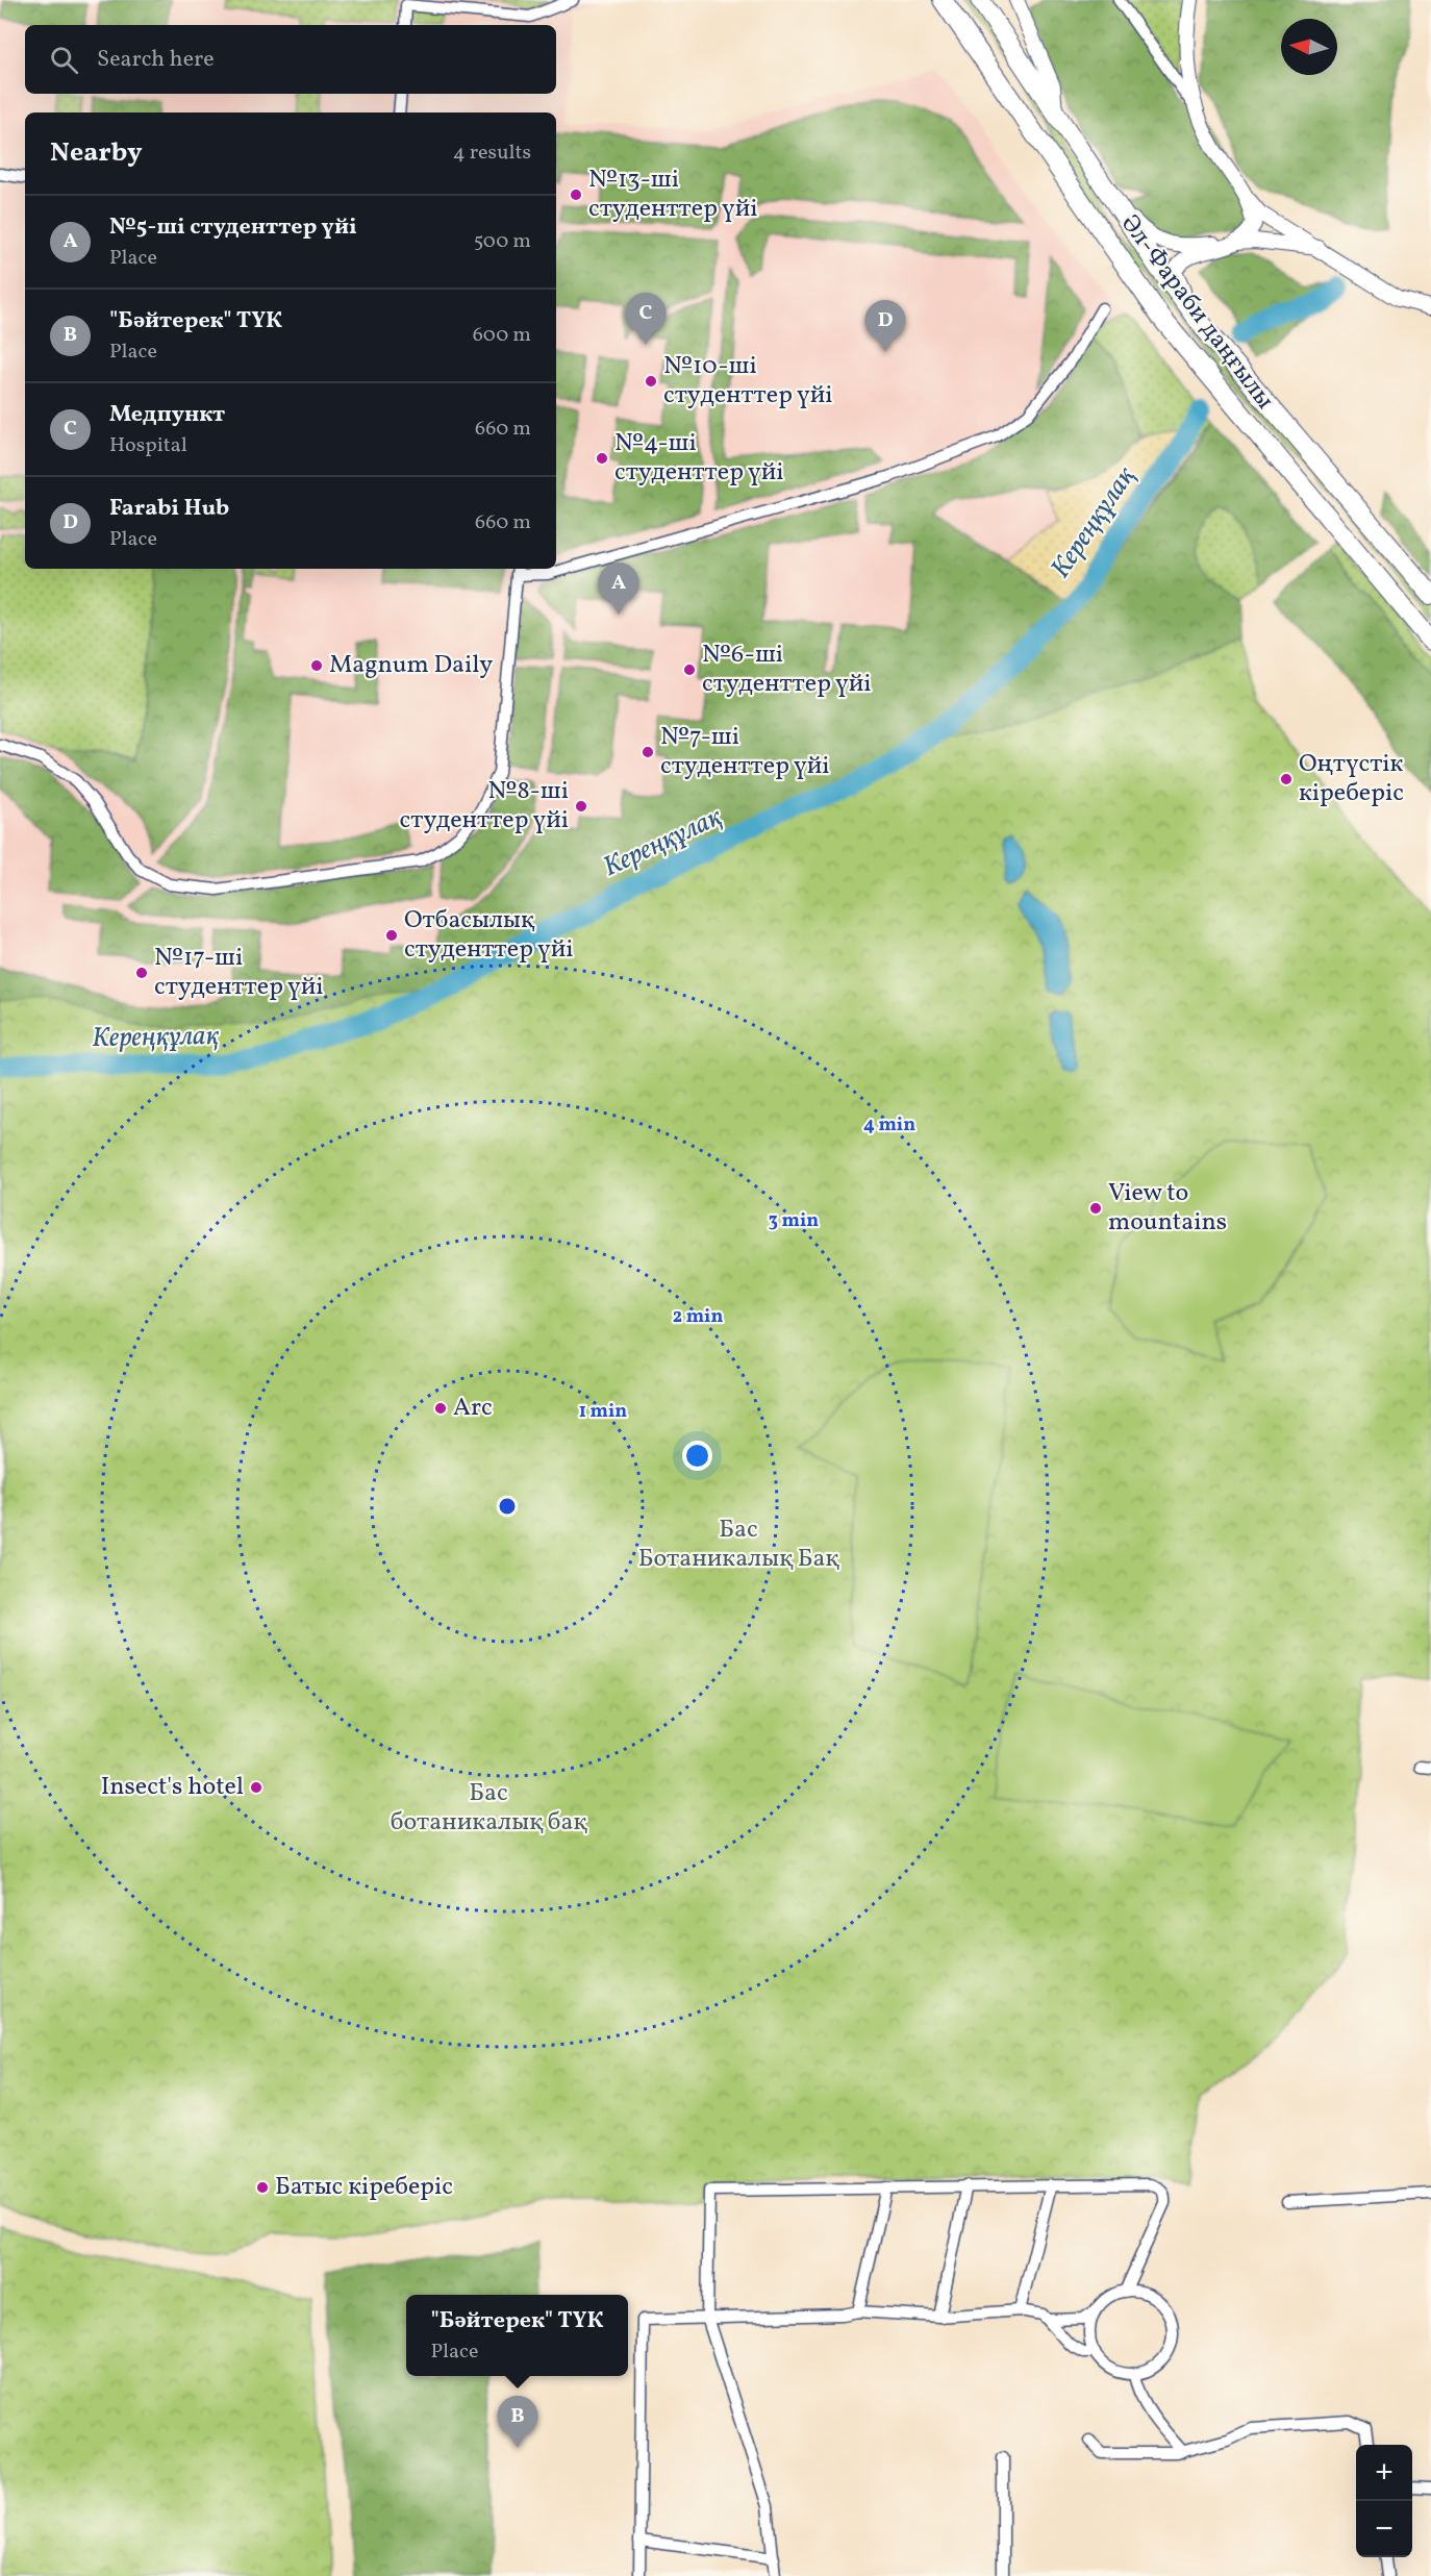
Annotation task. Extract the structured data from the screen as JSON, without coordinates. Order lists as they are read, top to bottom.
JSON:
{
  "streets": {
    "main road": ["Әл-Фараби даңғылы"]
  },
  "water": ["Кереңқұлақ"],
  "parks": ["Бас Ботаникалық Бақ", "Бас ботаникалық бақ"],
  "places": [
    "№13-ші студенттер үйі",
    "№10-ші студенттер үйі",
    "№4-ші студенттер үйі",
    "Magnum Daily",
    "№6-ші студенттер үйі",
    "№7-ші студенттер үйі",
    "Оңтүстік кіреберіс",
    "№8-ші студенттер үйі",
    "Отбасылық студенттер үйі",
    "№17-ші студенттер үйі",
    "View to mountains",
    "Arc",
    "Insect's hotel",
    "Батыс кіреберіс"
  ],
  "north": "left",
  "page": {
    "search": "Search here",
    "heading": ["Nearby", "4 results"],
    "list": [
      {
        "mark": "A",
        "name": "№5-ші студенттер үйі",
        "note": "Place",
        "value": "500 m"
      },
      {
        "mark": "B",
        "name": "\"Бәйтерек\" ТҮК",
        "note": "Place",
        "value": "600 m"
      },
      {
        "mark": "C",
        "name": "Медпункт",
        "note": "Hospital",
        "value": "660 m"
      },
      {
        "mark": "D",
        "name": "Farabi Hub",
        "note": "Place",
        "value": "660 m"
      }
    ],
    "pins": [
      "C",
      "D",
      "A",
      "B"
    ],
    "popup": ["\"Бәйтерек\" ТҮК", "Place"],
    "map_buttons": ["+", "−"]
  },
  "rings": [
    "4 min",
    "3 min",
    "2 min",
    "1 min"
  ]
}
